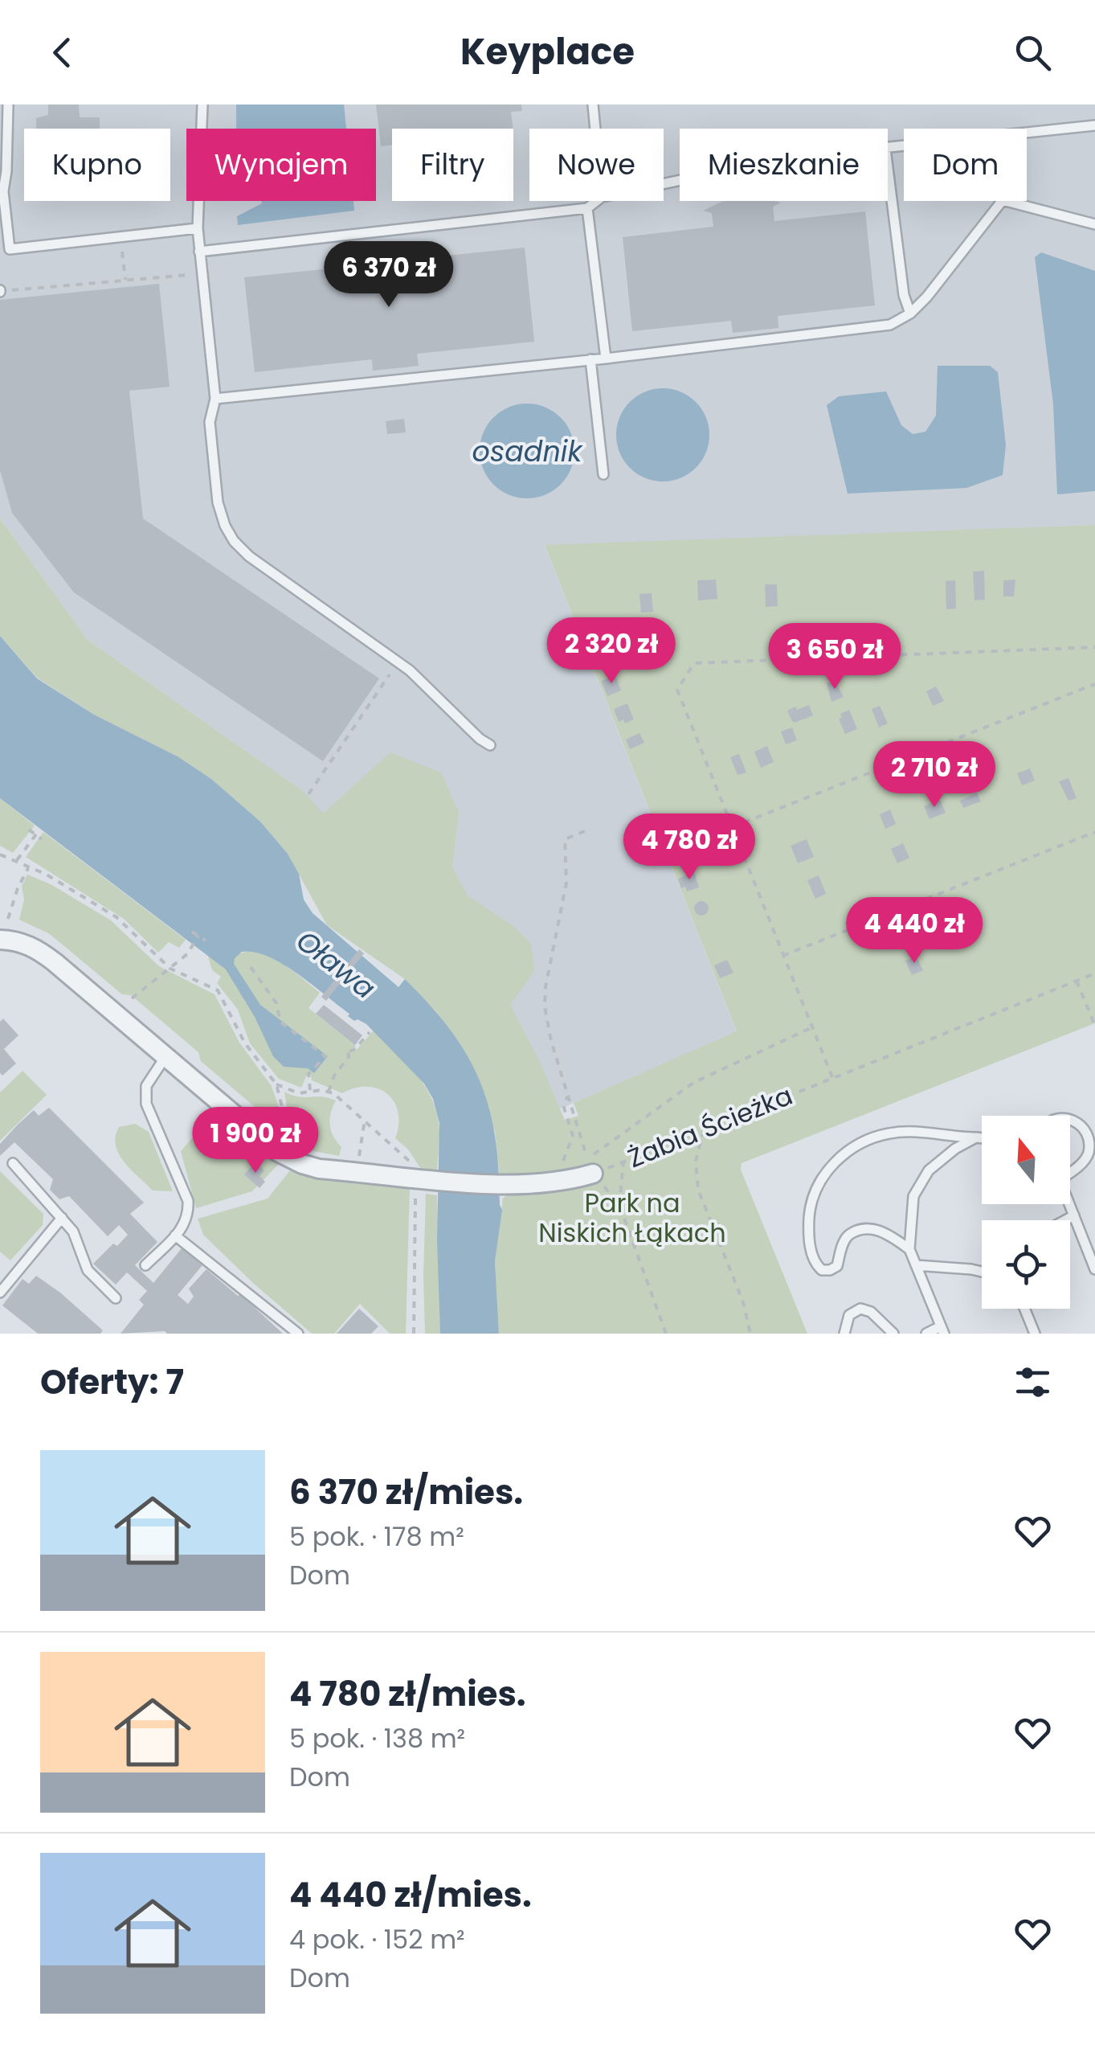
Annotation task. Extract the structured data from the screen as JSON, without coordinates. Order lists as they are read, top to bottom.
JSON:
{
  "streets": {
    "street": ["Żabia Ścieżka"]
  },
  "water": ["osadnik", "Oława"],
  "parks": ["Park na Niskich Łąkach"],
  "north": "top",
  "page": {
    "header": "Keyplace",
    "chip": [
      "Kupno",
      "Wynajem",
      "Filtry",
      "Nowe",
      "Mieszkanie",
      "Dom"
    ],
    "price": [
      "6 370 zł",
      "2 320 zł",
      "3 650 zł",
      "2 710 zł",
      "4 780 zł",
      "4 440 zł",
      "1 900 zł"
    ],
    "heading": "Oferty: 7",
    "list": [
      {
        "name": "6 370 zł/mies.",
        "note": "5 pok. · 178 m² · Dom"
      },
      {
        "name": "4 780 zł/mies.",
        "note": "5 pok. · 138 m² · Dom"
      },
      {
        "name": "4 440 zł/mies.",
        "note": "4 pok. · 152 m² · Dom"
      }
    ]
  }
}
